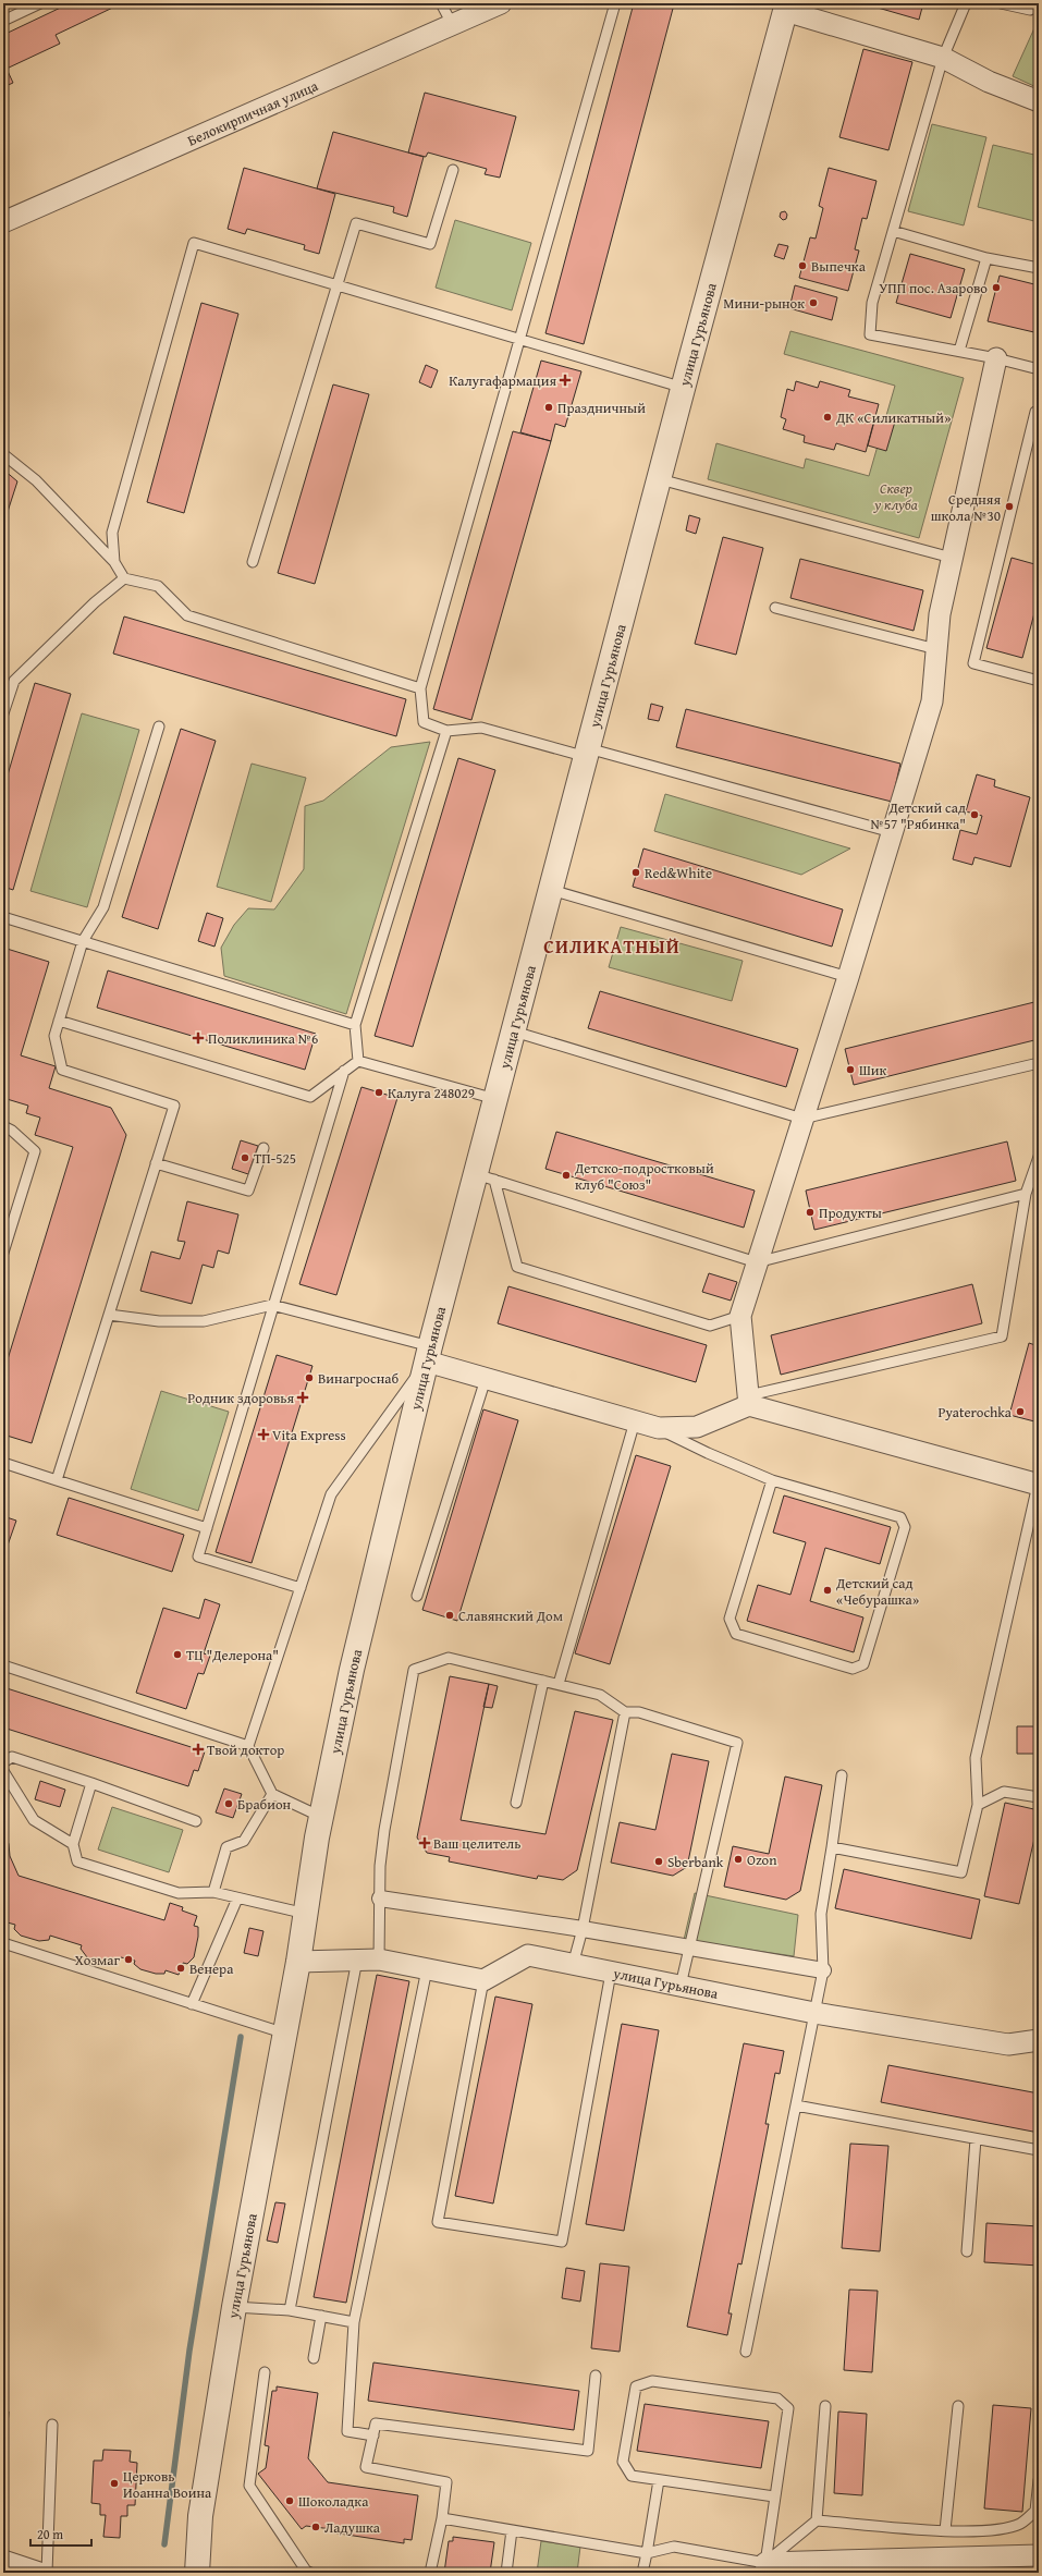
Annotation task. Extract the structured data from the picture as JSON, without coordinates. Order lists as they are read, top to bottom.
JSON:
{
  "streets": {
    "street": ["Белокирпичная улица", "улица Гурьянова"]
  },
  "districts": ["СИЛИКАТНЫЙ"],
  "parks": ["Сквер у клуба"],
  "places": {
    "other": [
      "Выпечка",
      "УПП пос. Азарово",
      "Мини-рынок",
      "Праздничный",
      "ДК «Силикатный»",
      "Средняя школа №30",
      "Детский сад №57 \"Рябинка\"",
      "Red&White",
      "Шик",
      "Калуга 248029",
      "ТП-525",
      "Детско-подростковый клуб \"Союз\"",
      "Продукты",
      "Винагроснаб",
      "Pyaterochka",
      "Детский сад «Чебурашка»",
      "Славянский Дом",
      "ТЦ \"Делерона\"",
      "Брабион",
      "Ozon",
      "Sberbank",
      "Хозмаг",
      "Венера",
      "Церковь Иоанна Воина",
      "Шоколадка",
      "Ладушка"
    ],
    "health": [
      "Калугафармация",
      "Поликлиника №6",
      "Родник здоровья",
      "Vita Express",
      "Твой доктор",
      "Ваш целитель"
    ]
  },
  "scale_bar": "20 m"
}
